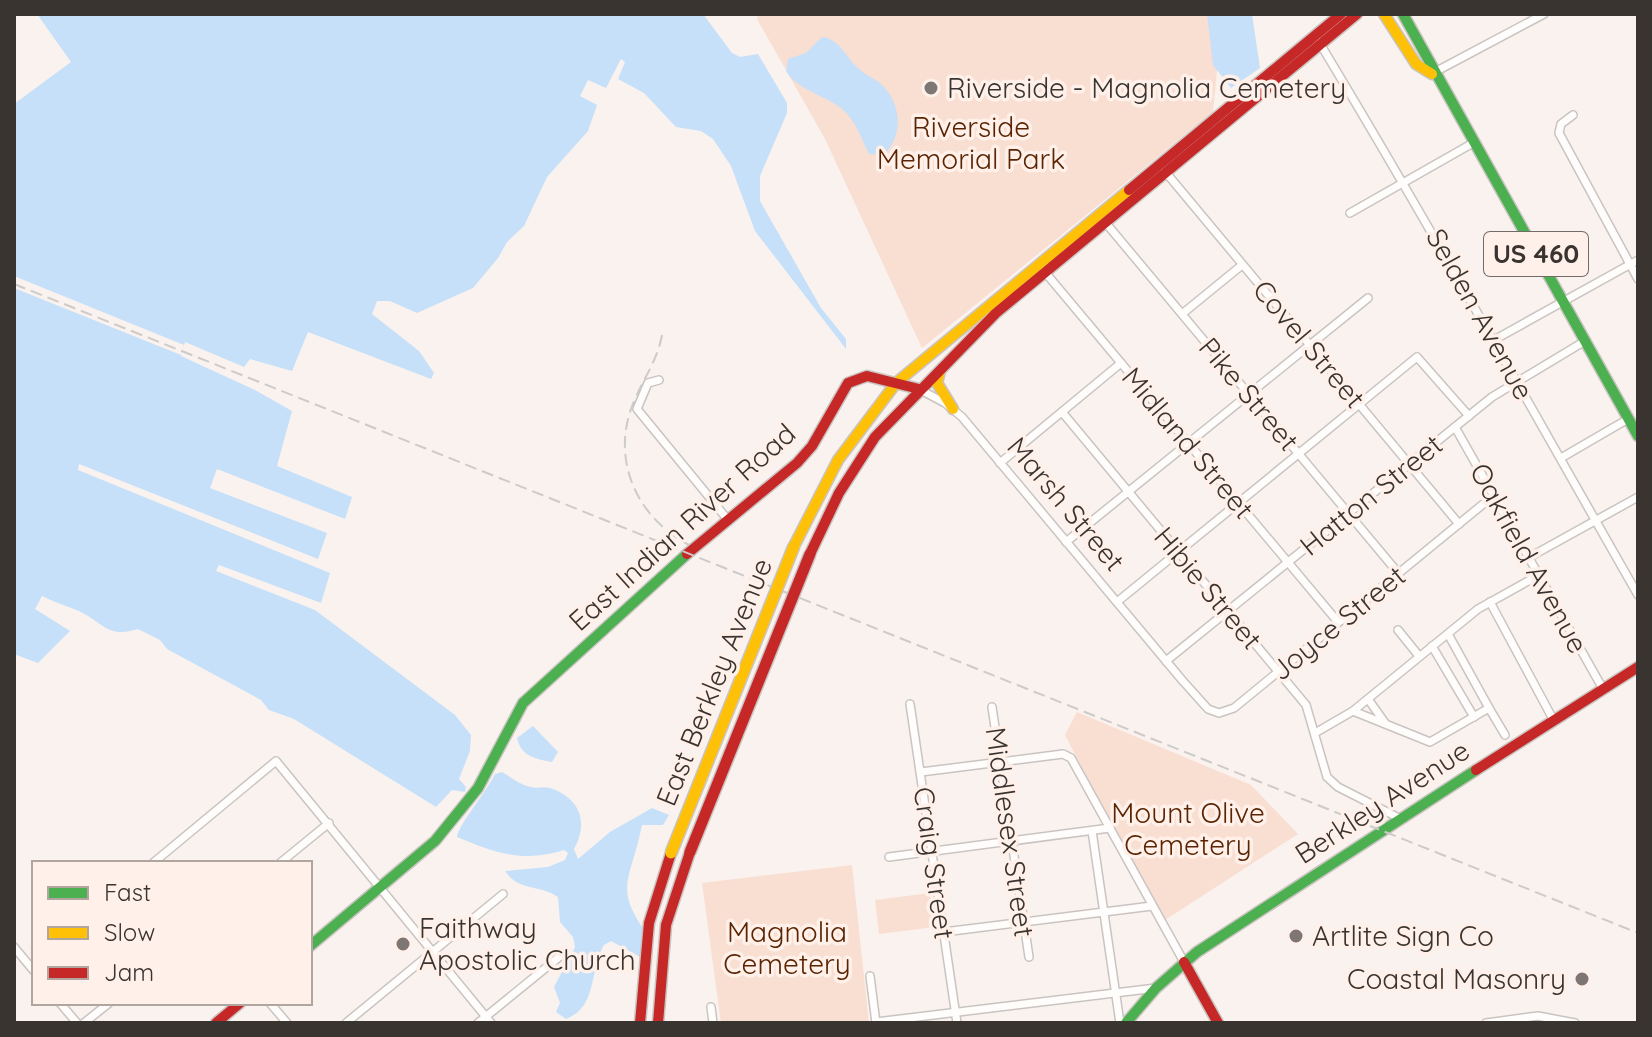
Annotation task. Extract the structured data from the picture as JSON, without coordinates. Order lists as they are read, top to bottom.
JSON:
{
  "streets": {
    "main road": [
      "US 460",
      "Marsh Street",
      "East Indian River Road",
      "East Berkley Avenue",
      "Berkley Avenue"
    ],
    "street": [
      "Selden Avenue",
      "Covel Street",
      "Pike Street",
      "Midland Street",
      "Hatton Street",
      "Oakfield Avenue",
      "Hibie Street",
      "Joyce Street",
      "Middlesex Street",
      "Craig Street"
    ]
  },
  "crossings": [
    ["US 460", "Hatton Street"],
    ["Selden Avenue", "Hatton Street"],
    ["Covel Street", "Hatton Street"],
    ["Covel Street", "Joyce Street"],
    ["Pike Street", "Hatton Street"],
    ["Pike Street", "Joyce Street"],
    ["Midland Street", "Hatton Street"],
    ["Midland Street", "Joyce Street"],
    ["Hatton Street", "Marsh Street"],
    ["Hatton Street", "Oakfield Avenue"],
    ["Hatton Street", "Hibie Street"],
    ["Marsh Street", "East Indian River Road"],
    ["Marsh Street", "Joyce Street"],
    ["Marsh Street", "East Berkley Avenue"],
    ["East Indian River Road", "East Berkley Avenue"],
    ["Oakfield Avenue", "Joyce Street"],
    ["Oakfield Avenue", "Berkley Avenue"],
    ["Hibie Street", "Joyce Street"],
    ["Hibie Street", "Berkley Avenue"]
  ],
  "parks": ["Riverside Memorial Park", "Mount Olive Cemetery", "Magnolia Cemetery"],
  "places": [
    "Riverside - Magnolia Cemetery",
    "Artlite Sign Co",
    "Faithway Apostolic Church",
    "Coastal Masonry"
  ],
  "legend": ["Fast", "Slow", "Jam"]
}
